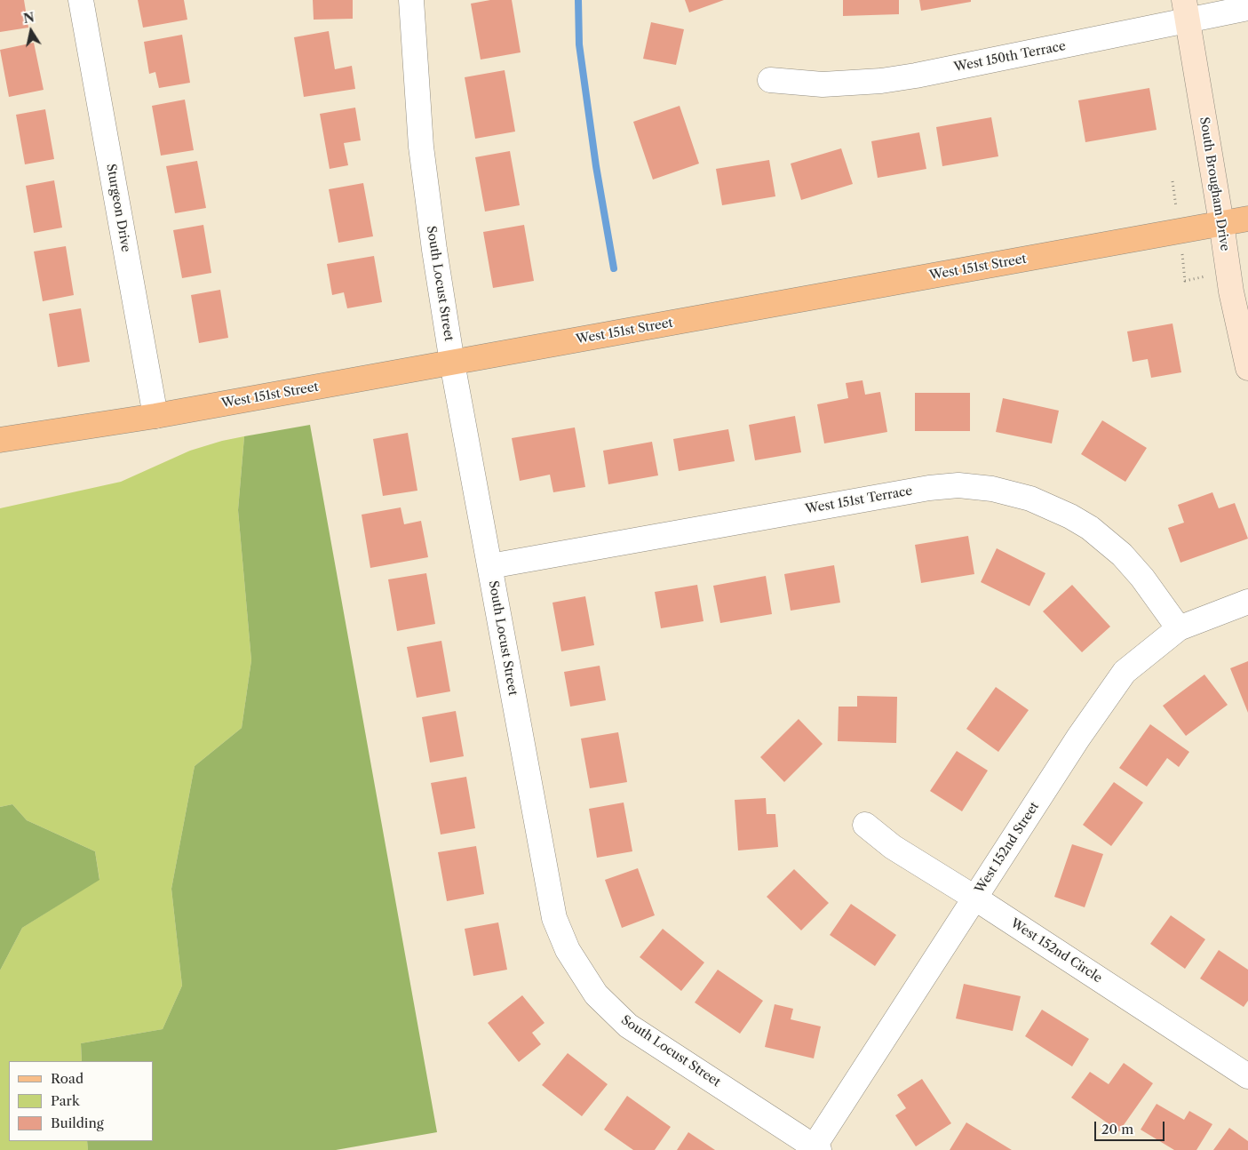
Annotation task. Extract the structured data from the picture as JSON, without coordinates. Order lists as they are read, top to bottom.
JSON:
{
  "streets": {
    "main road": ["West 151st Street"],
    "street": [
      "West 150th Terrace",
      "South Brougham Drive",
      "Sturgeon Drive",
      "South Locust Street",
      "West 151st Terrace",
      "West 152nd Street",
      "West 152nd Circle"
    ]
  },
  "crossings": [
    ["West 150th Terrace", "South Brougham Drive"],
    ["South Brougham Drive", "West 151st Street"],
    ["Sturgeon Drive", "West 151st Street"],
    ["West 151st Street", "South Locust Street"],
    ["South Locust Street", "West 151st Terrace"],
    ["South Locust Street", "West 152nd Street"],
    ["West 151st Terrace", "West 152nd Street"],
    ["West 152nd Street", "West 152nd Circle"]
  ],
  "legend": ["Road", "Park", "Building"],
  "scale_bar": "20 m",
  "north": "top"
}
